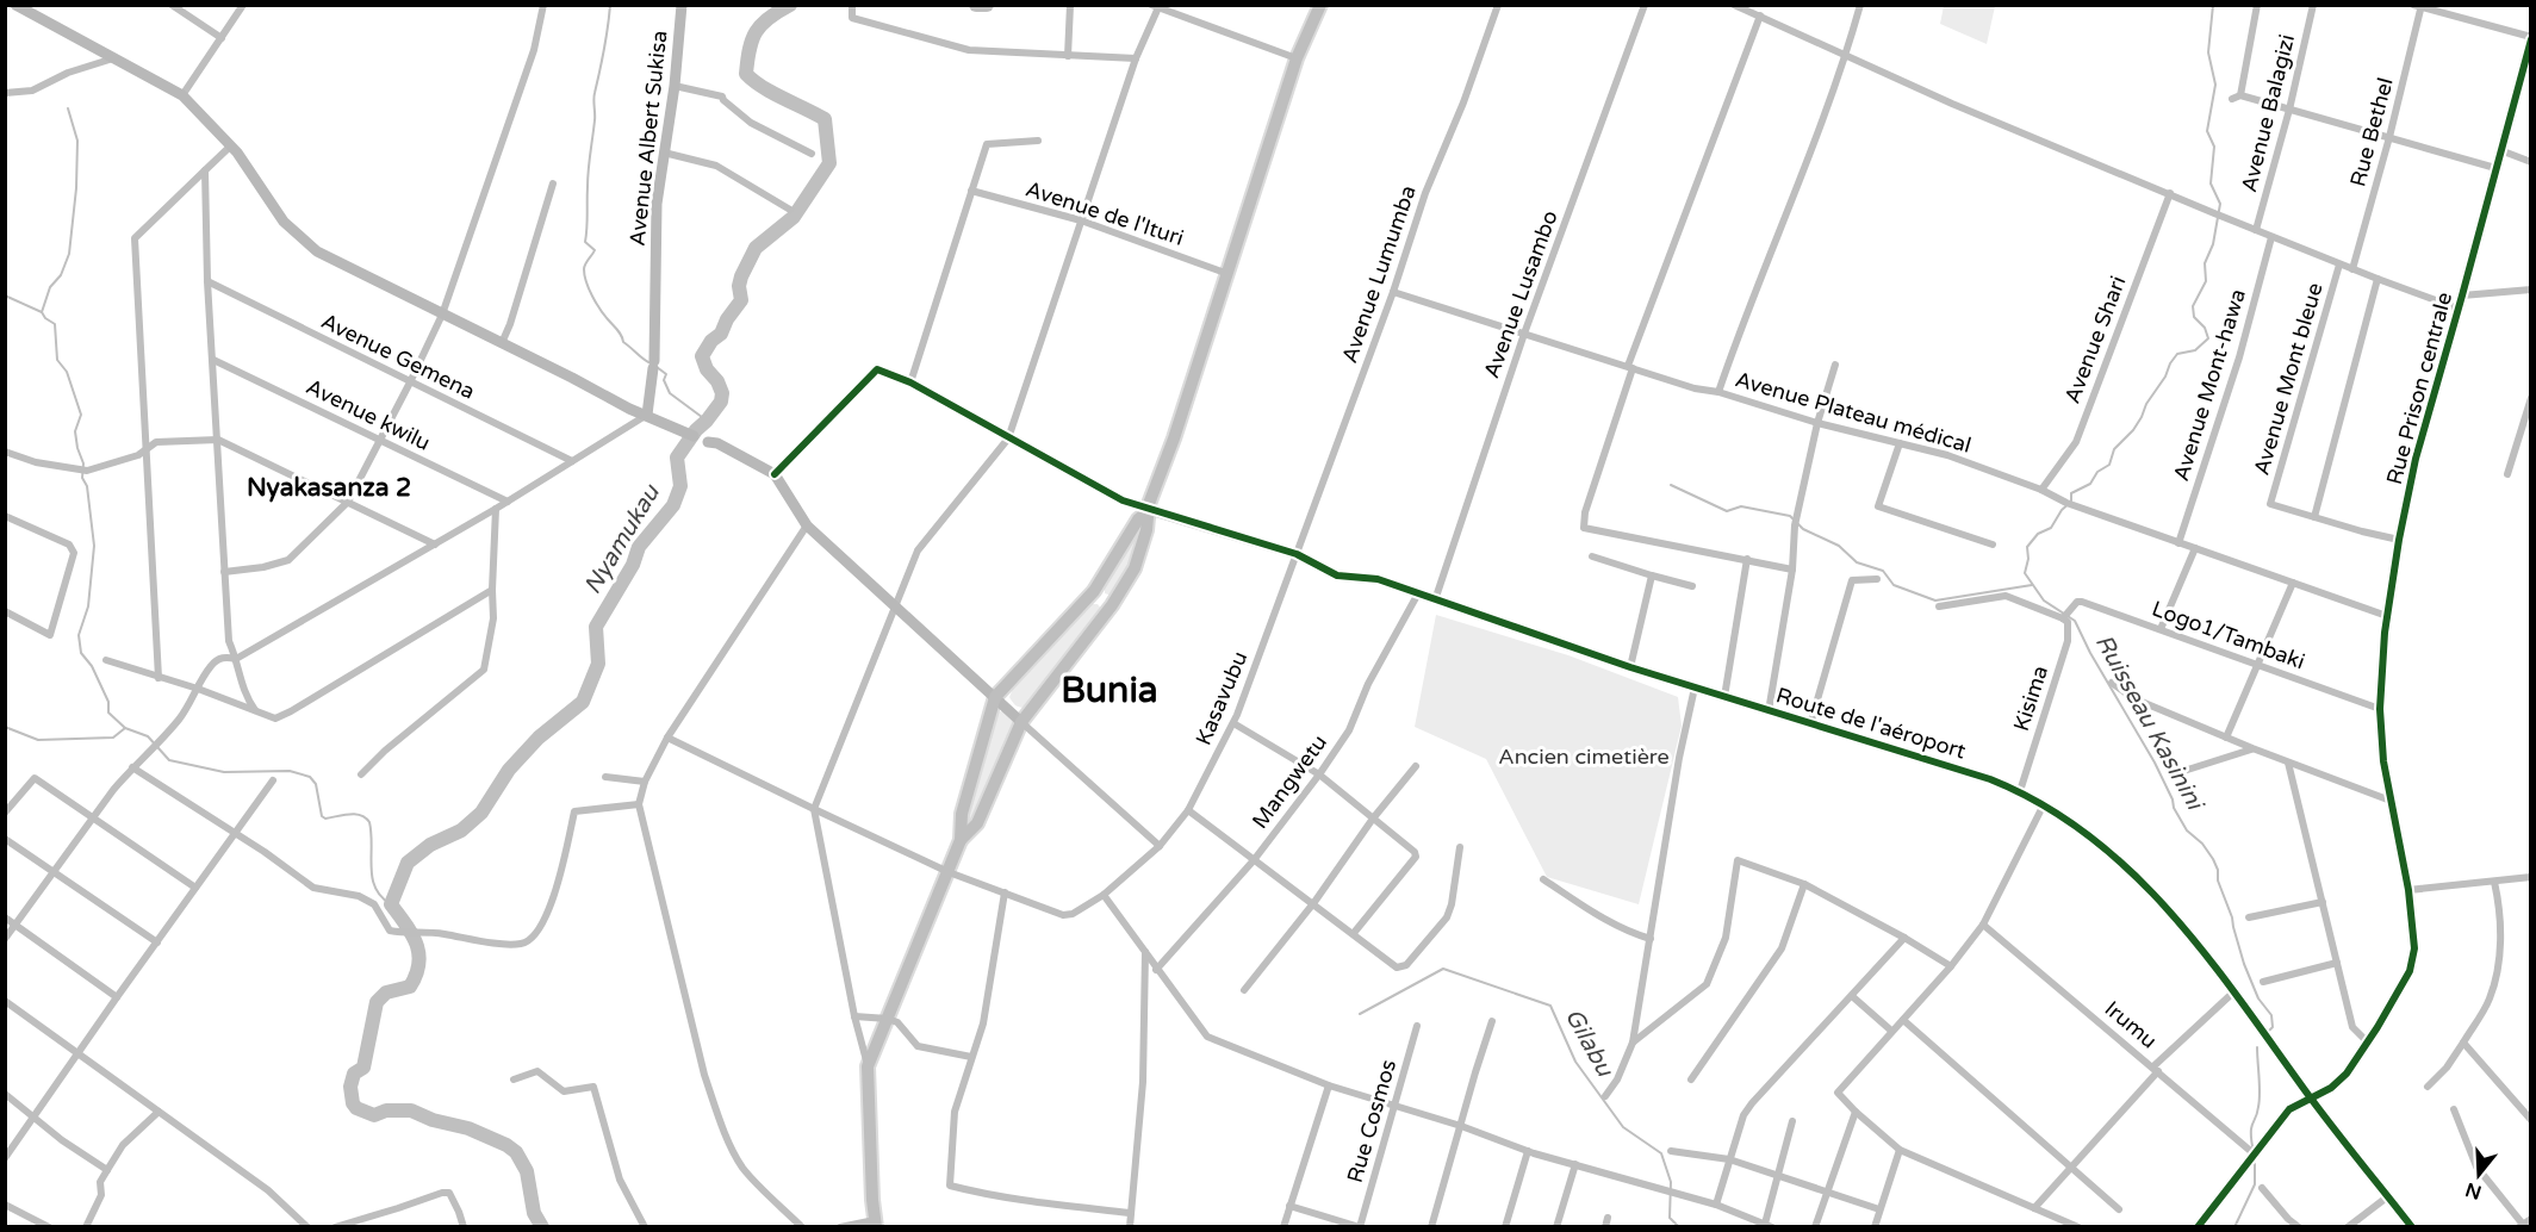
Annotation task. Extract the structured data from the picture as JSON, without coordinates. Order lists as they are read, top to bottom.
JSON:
{
  "streets": {
    "street": [
      "Avenue Balagizi",
      "Rue Bethel",
      "Avenue Albert Sukisa",
      "Avenue de l'Ituri",
      "Avenue Lumumba",
      "Avenue Lusambo",
      "Avenue Shari",
      "Avenue Gemena",
      "Avenue Mont bleue",
      "Avenue Mont-hawa",
      "Rue Prison centrale",
      "Avenue Plateau médical",
      "Avenue kwilu",
      "Logo1/Tambaki",
      "Kasavubu",
      "Kisima",
      "Route de l'aéroport",
      "Mangwetu",
      "Irumu",
      "Rue Cosmos"
    ]
  },
  "crossings": [
    ["Avenue Lumumba", "Avenue Plateau médical"],
    ["Avenue Lumumba", "Kasavubu"],
    ["Avenue Lumumba", "Route de l'aéroport"],
    ["Avenue Lusambo", "Avenue Plateau médical"],
    ["Avenue Lusambo", "Route de l'aéroport"],
    ["Avenue Shari", "Avenue Plateau médical"],
    ["Avenue Mont-hawa", "Avenue Plateau médical"],
    ["Rue Prison centrale", "Avenue Plateau médical"],
    ["Rue Prison centrale", "Logo1/Tambaki"],
    ["Rue Prison centrale", "Route de l'aéroport"],
    ["Rue Prison centrale", "Irumu"],
    ["Logo1/Tambaki", "Kisima"],
    ["Kasavubu", "Route de l'aéroport"],
    ["Kisima", "Route de l'aéroport"],
    ["Route de l'aéroport", "Mangwetu"]
  ],
  "districts": ["Nyakasanza 2", "Bunia"],
  "water": ["Nyamukau", "Ruisseau Kasinini", "Gilabu"],
  "parks": ["Ancien cimetière"],
  "north": "bottom"
}
